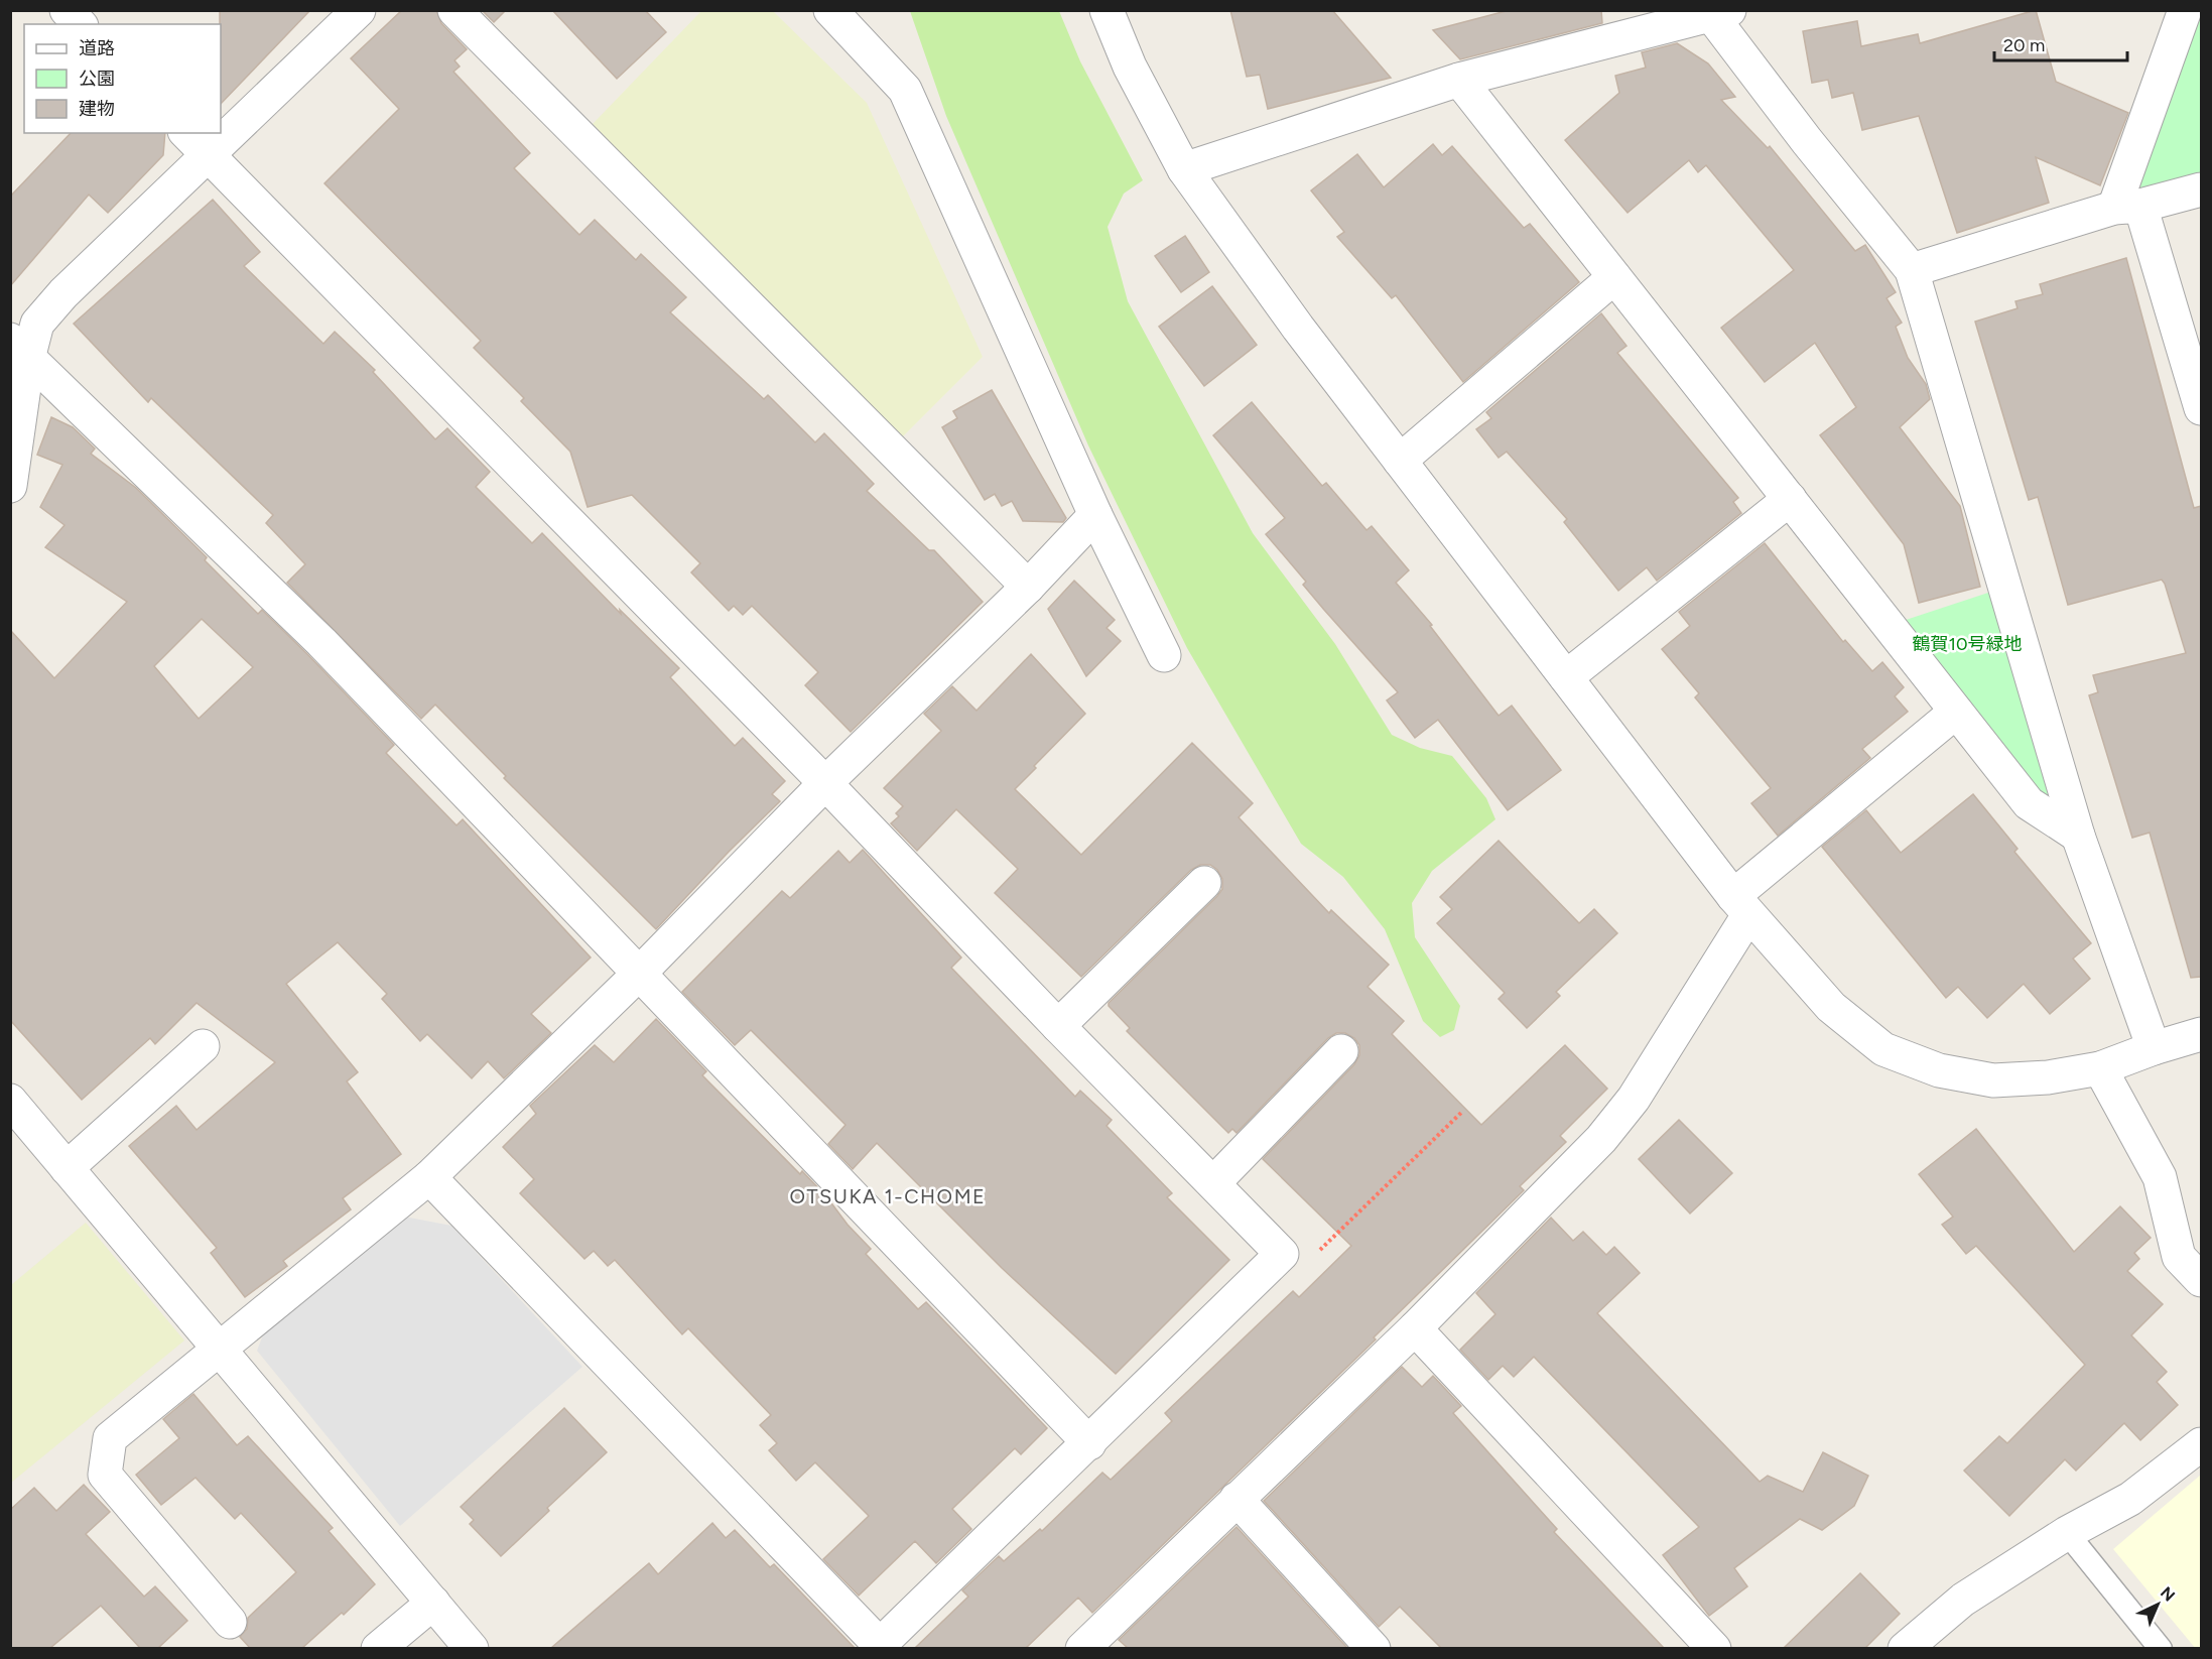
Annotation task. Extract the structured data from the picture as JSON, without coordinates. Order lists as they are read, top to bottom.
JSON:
{
  "districts": ["OTSUKA 1-CHOME"],
  "parks": ["鶴賀10号緑地"],
  "legend": ["道路", "公園", "建物"],
  "scale_bar": "20 m",
  "north": "top right"
}
